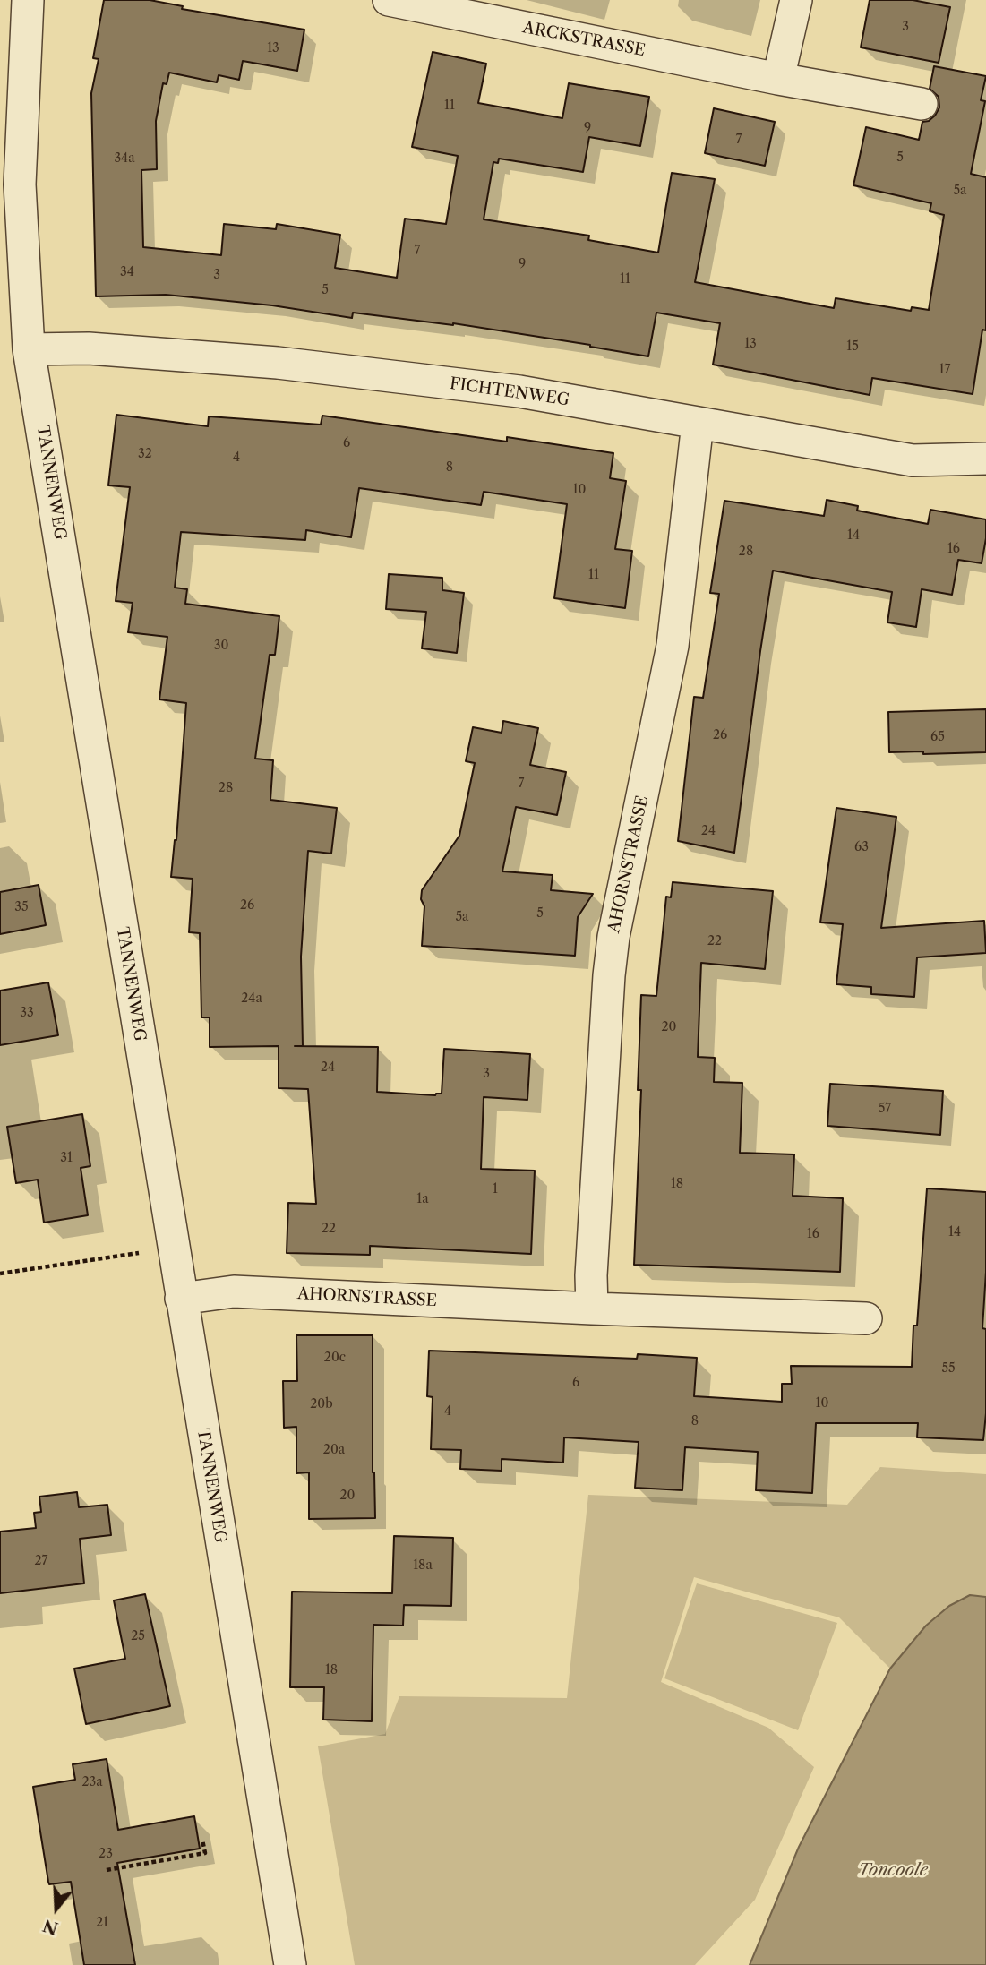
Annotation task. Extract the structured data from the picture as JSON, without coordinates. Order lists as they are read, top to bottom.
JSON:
{
  "streets": {
    "street": [
      "ARCKSTRASSE",
      "FICHTENWEG",
      "TANNENWEG",
      "AHORNSTRASSE"
    ]
  },
  "crossings": [
    ["FICHTENWEG", "TANNENWEG"],
    ["FICHTENWEG", "AHORNSTRASSE"],
    ["TANNENWEG", "AHORNSTRASSE"]
  ],
  "water": ["Toncoole"],
  "house_numbers": [
    "3",
    "13",
    "11",
    "9",
    "7",
    "5",
    "34a",
    "5a",
    "7",
    "9",
    "34",
    "3",
    "11",
    "5",
    "13",
    "15",
    "17",
    "6",
    "32",
    "4",
    "8",
    "10",
    "14",
    "16",
    "28",
    "11",
    "30",
    "26",
    "65",
    "7",
    "28",
    "24",
    "63",
    "26",
    "35",
    "5",
    "5a",
    "22",
    "24a",
    "33",
    "20",
    "24",
    "3",
    "57",
    "31",
    "18",
    "1",
    "1a",
    "22",
    "14",
    "16",
    "20c",
    "55",
    "6",
    "10",
    "20b",
    "4",
    "8",
    "20a",
    "20",
    "27",
    "18a",
    "25",
    "18",
    "23a",
    "23",
    "21"
  ],
  "north": "bottom"
}
